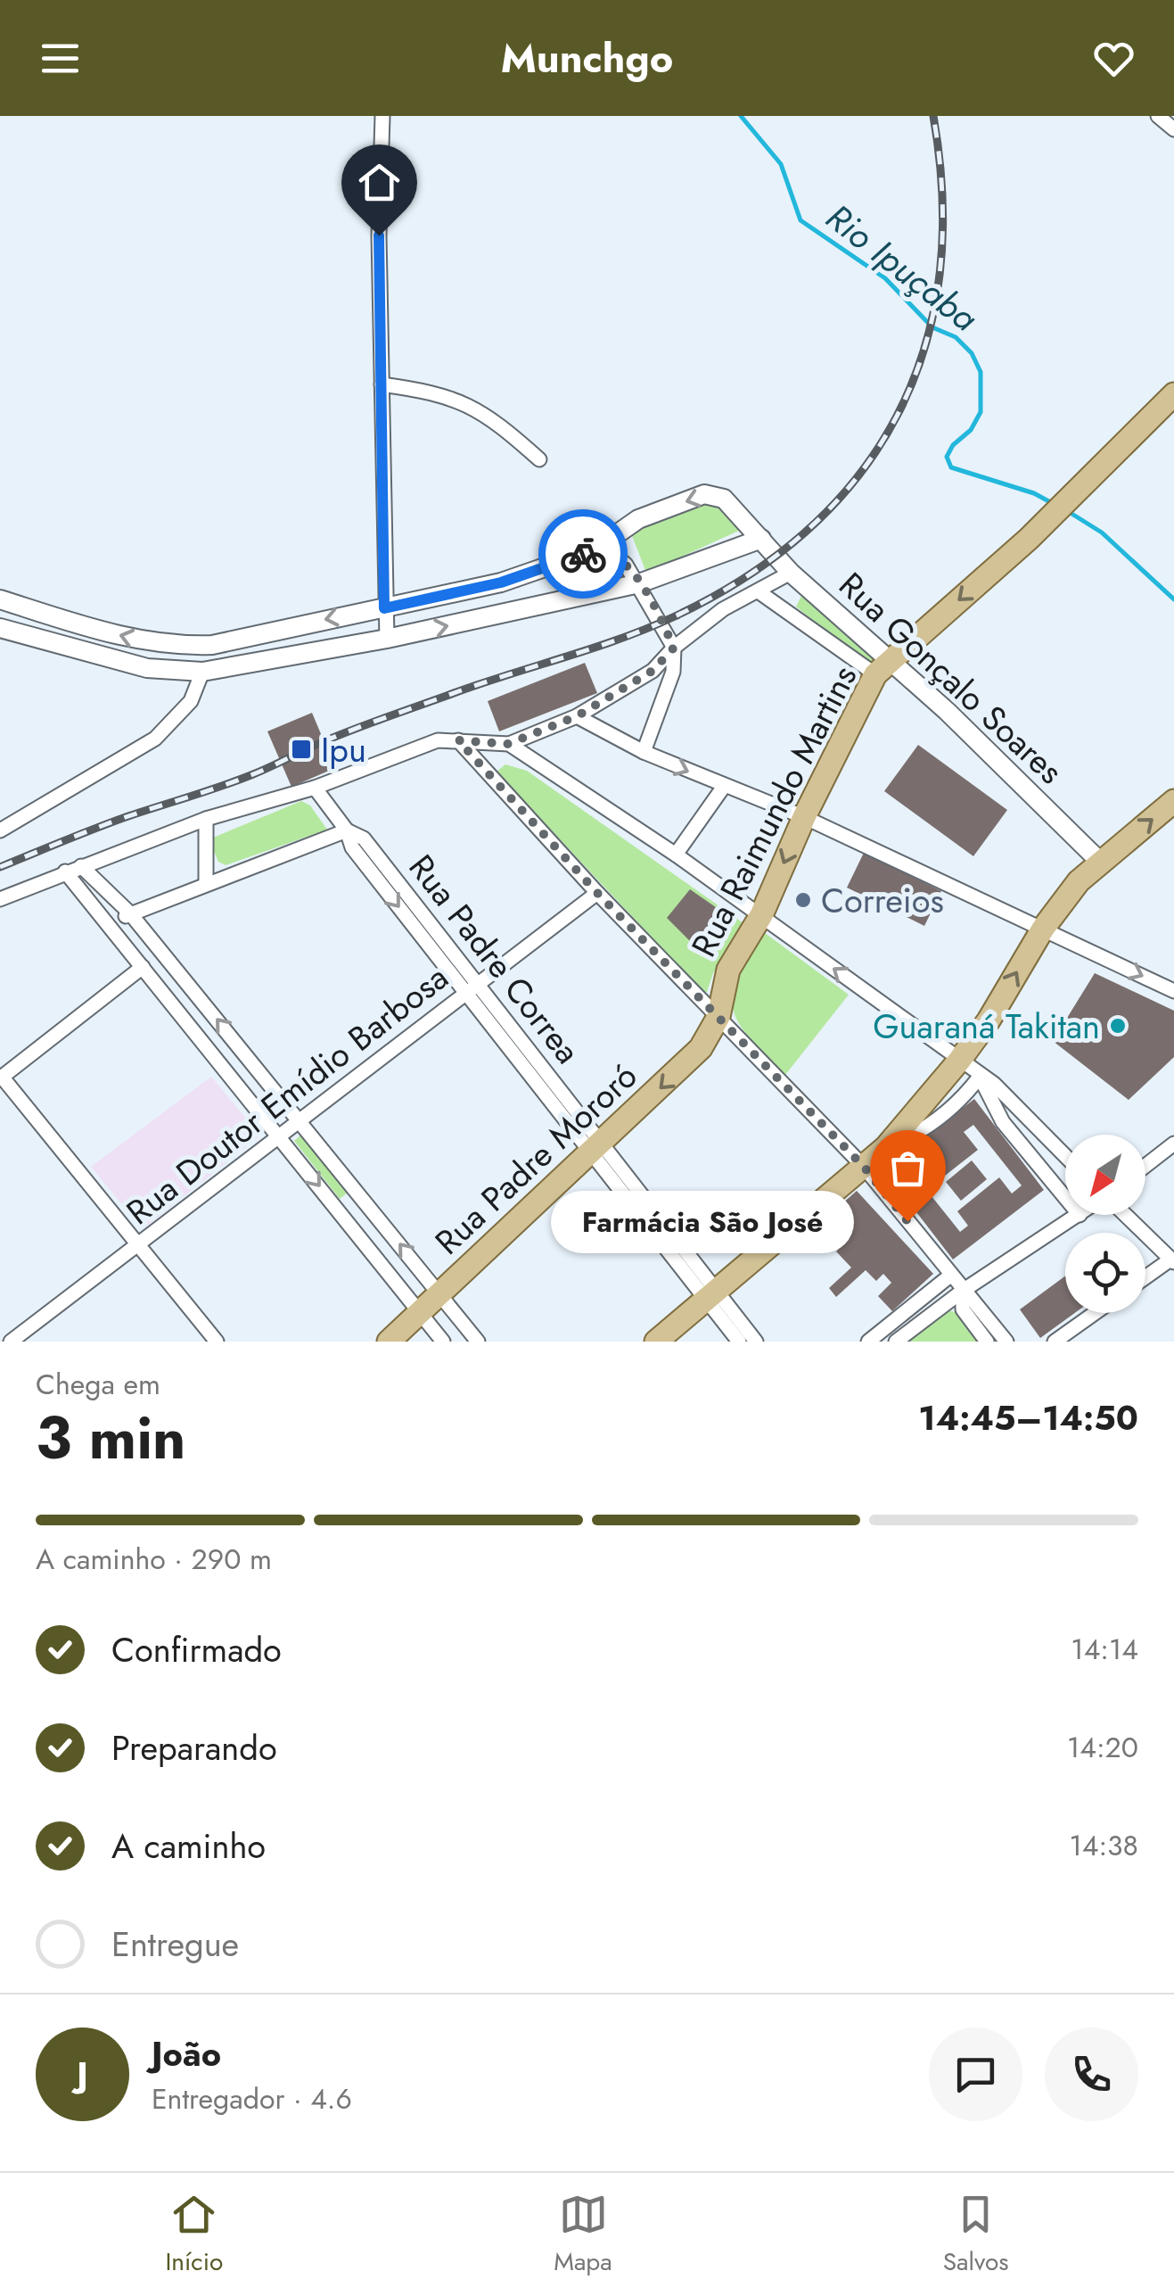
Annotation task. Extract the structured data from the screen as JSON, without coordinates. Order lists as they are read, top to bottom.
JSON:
{
  "streets": {
    "main road": ["Rua Raimundo Martins", "Rua Padre Mororó"],
    "street": ["Rua Gonçalo Soares", "Rua Padre Correa", "Rua Doutor Emídio Barbosa"]
  },
  "crossings": [
    ["Rua Gonçalo Soares", "Rua Raimundo Martins"],
    ["Rua Raimundo Martins", "Rua Padre Mororó"],
    ["Rua Padre Correa", "Rua Doutor Emídio Barbosa"],
    ["Rua Padre Correa", "Rua Padre Mororó"]
  ],
  "one_way": ["Rua Raimundo Martins"],
  "water": ["Rio Ipuçaba"],
  "places": {
    "transit": ["Ipu"],
    "other": ["Correios", "Guaraná Takitan", "Farmácia São José"]
  },
  "north": "bottom left",
  "page": {
    "header": "Munchgo",
    "bubble": "Farmácia São José",
    "heading": ["3 min", "Chega em", "14:45–14:50"],
    "panel": ["João", "Entregador · 4.6"],
    "bar": "A caminho · 290 m",
    "list": [
      ["Confirmado", "14:14"],
      ["Preparando", "14:20"],
      ["A caminho", "14:38"],
      "Entregue"
    ],
    "round": "J",
    "tabs": ["Início", "Mapa", "Salvos"]
  }
}
